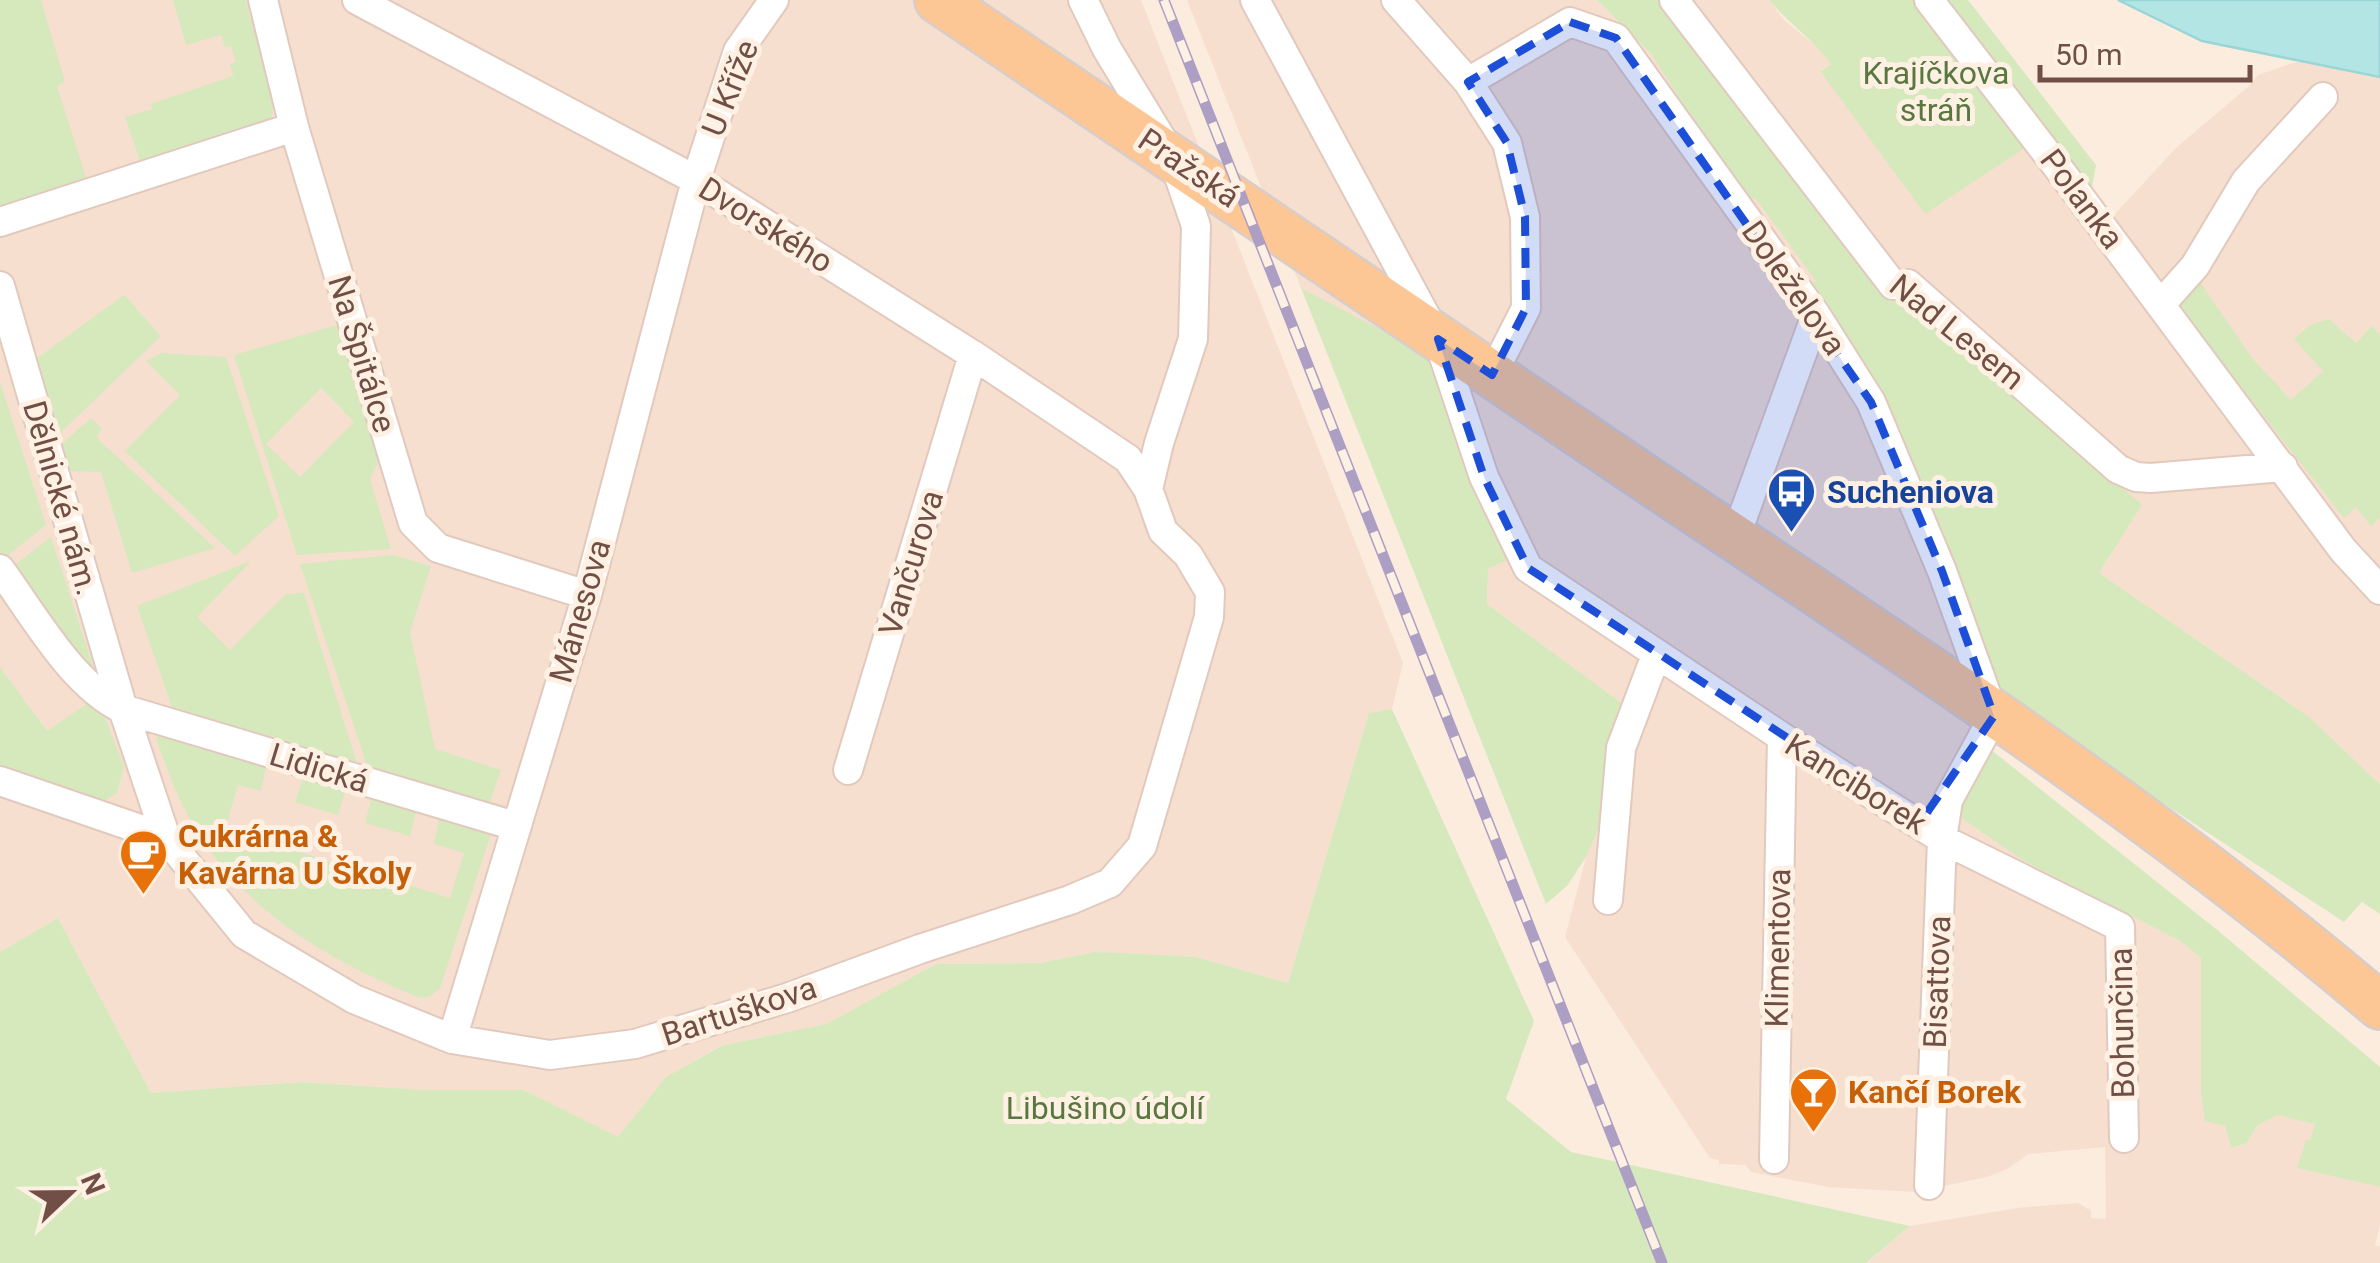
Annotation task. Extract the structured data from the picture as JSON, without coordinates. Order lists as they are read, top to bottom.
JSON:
{
  "streets": {
    "main road": ["Pražská"],
    "street": [
      "U Kříže",
      "Polanka",
      "Dvorského",
      "Doleželova",
      "Nad Lesem",
      "Na Špitálce",
      "Dělnické nám.",
      "Vančurova",
      "Mánesova",
      "Lidická",
      "Kanciborek",
      "Klimentova",
      "Bisattova",
      "Bartuškova",
      "Bohunčina"
    ]
  },
  "crossings": [
    ["U Kříže", "Dvorského"],
    ["U Kříže", "Mánesova"],
    ["Pražská", "Kanciborek"],
    ["Polanka", "Nad Lesem"],
    ["Dvorského", "Vančurova"],
    ["Dvorského", "Mánesova"],
    ["Dvorského", "Bartuškova"],
    ["Doleželova", "Kanciborek"],
    ["Na Špitálce", "Mánesova"],
    ["Dělnické nám.", "Lidická"],
    ["Mánesova", "Lidická"],
    ["Mánesova", "Bartuškova"],
    ["Kanciborek", "Klimentova"],
    ["Kanciborek", "Bisattova"],
    ["Kanciborek", "Bohunčina"],
    ["Bisattova", "Bohunčina"]
  ],
  "parks": ["Krajíčkova stráň", "Libušino údolí"],
  "places": {
    "bus stop": ["Sucheniova"],
    "cafe": ["Cukrárna & Kavárna U Školy"],
    "bar": ["Kančí Borek"]
  },
  "scale_bar": "50 m",
  "north": "right"
}
